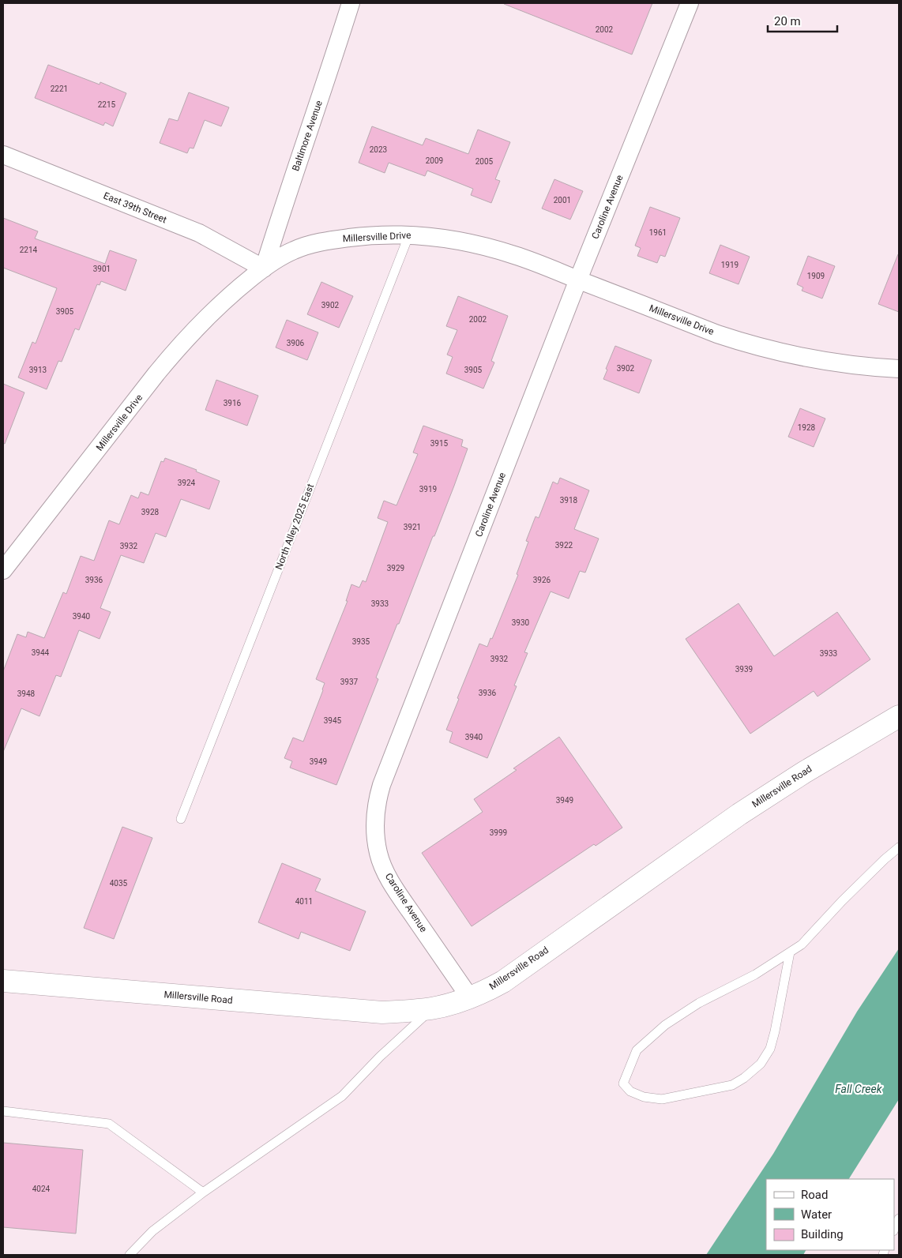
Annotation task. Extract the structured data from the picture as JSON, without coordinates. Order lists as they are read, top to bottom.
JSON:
{
  "streets": {
    "street": [
      "Baltimore Avenue",
      "Caroline Avenue",
      "East 39th Street",
      "Millersville Drive",
      "Millersville Road"
    ],
    "lane": ["North Alley 2025 East"]
  },
  "crossings": [
    ["Baltimore Avenue", "East 39th Street"],
    ["Baltimore Avenue", "Millersville Drive"],
    ["Caroline Avenue", "Millersville Drive"],
    ["Caroline Avenue", "Millersville Road"],
    ["East 39th Street", "Millersville Drive"],
    ["Millersville Drive", "North Alley 2025 East"]
  ],
  "water": ["Fall Creek"],
  "house_numbers": [
    "2002",
    "2221",
    "2215",
    "2023",
    "2009",
    "2005",
    "2001",
    "1961",
    "2214",
    "1919",
    "3901",
    "1909",
    "3902",
    "3905",
    "2002",
    "3906",
    "3902",
    "3913",
    "3905",
    "3916",
    "1928",
    "3915",
    "3924",
    "3919",
    "3918",
    "3928",
    "3921",
    "3922",
    "3932",
    "3929",
    "3936",
    "3926",
    "3933",
    "3940",
    "3930",
    "3935",
    "3944",
    "3933",
    "3932",
    "3939",
    "3937",
    "3936",
    "3948",
    "3945",
    "3940",
    "3949",
    "3949",
    "3999",
    "4035",
    "4011",
    "4024"
  ],
  "legend": ["Road", "Water", "Building"],
  "scale_bar": "20 m"
}
